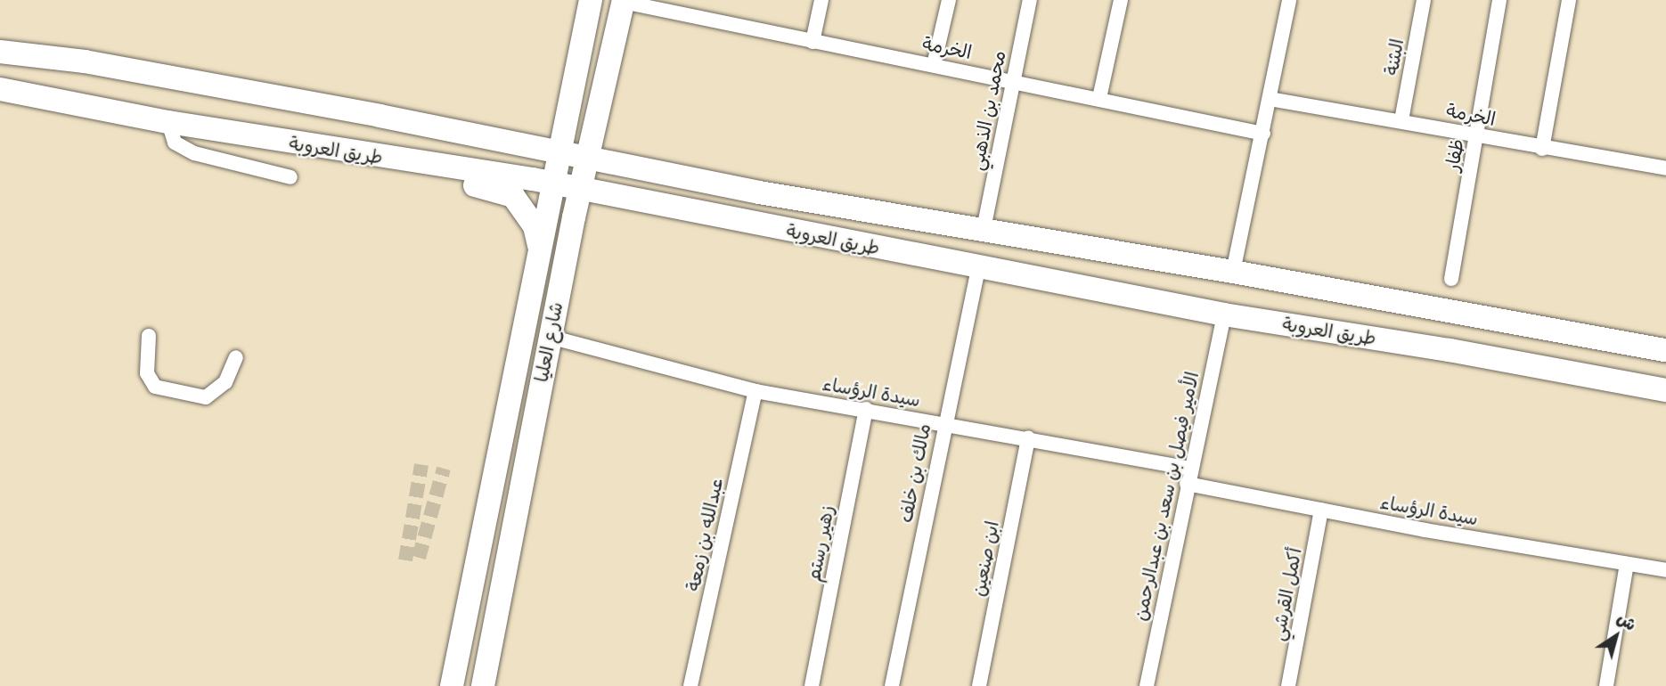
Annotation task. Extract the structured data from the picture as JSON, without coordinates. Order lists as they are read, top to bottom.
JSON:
{
  "streets": {
    "main road": ["طريق العروبة", "شارع العليا"],
    "street": [
      "الخرمة",
      "البثنة",
      "محمد بن الذهبي",
      "ظفار",
      "سيدة الرؤساء",
      "مالك بن خلف",
      "الأمير فيصل بن سعد بن عبدالرحمن",
      "عبدالله بن زمعة",
      "زهير رستم",
      "ابن صنعين",
      "أكمل القرشي"
    ]
  },
  "crossings": [
    ["الخرمة", "البثنة"],
    ["الخرمة", "محمد بن الذهبي"],
    ["الخرمة", "ظفار"],
    ["الخرمة", "شارع العليا"],
    ["محمد بن الذهبي", "طريق العروبة"],
    ["طريق العروبة", "شارع العليا"],
    ["طريق العروبة", "مالك بن خلف"],
    ["طريق العروبة", "الأمير فيصل بن سعد بن عبدالرحمن"],
    ["شارع العليا", "سيدة الرؤساء"],
    ["سيدة الرؤساء", "مالك بن خلف"],
    ["سيدة الرؤساء", "الأمير فيصل بن سعد بن عبدالرحمن"],
    ["سيدة الرؤساء", "عبدالله بن زمعة"],
    ["سيدة الرؤساء", "زهير رستم"],
    ["سيدة الرؤساء", "ابن صنعين"],
    ["سيدة الرؤساء", "أكمل القرشي"]
  ],
  "north": "top right"
}
